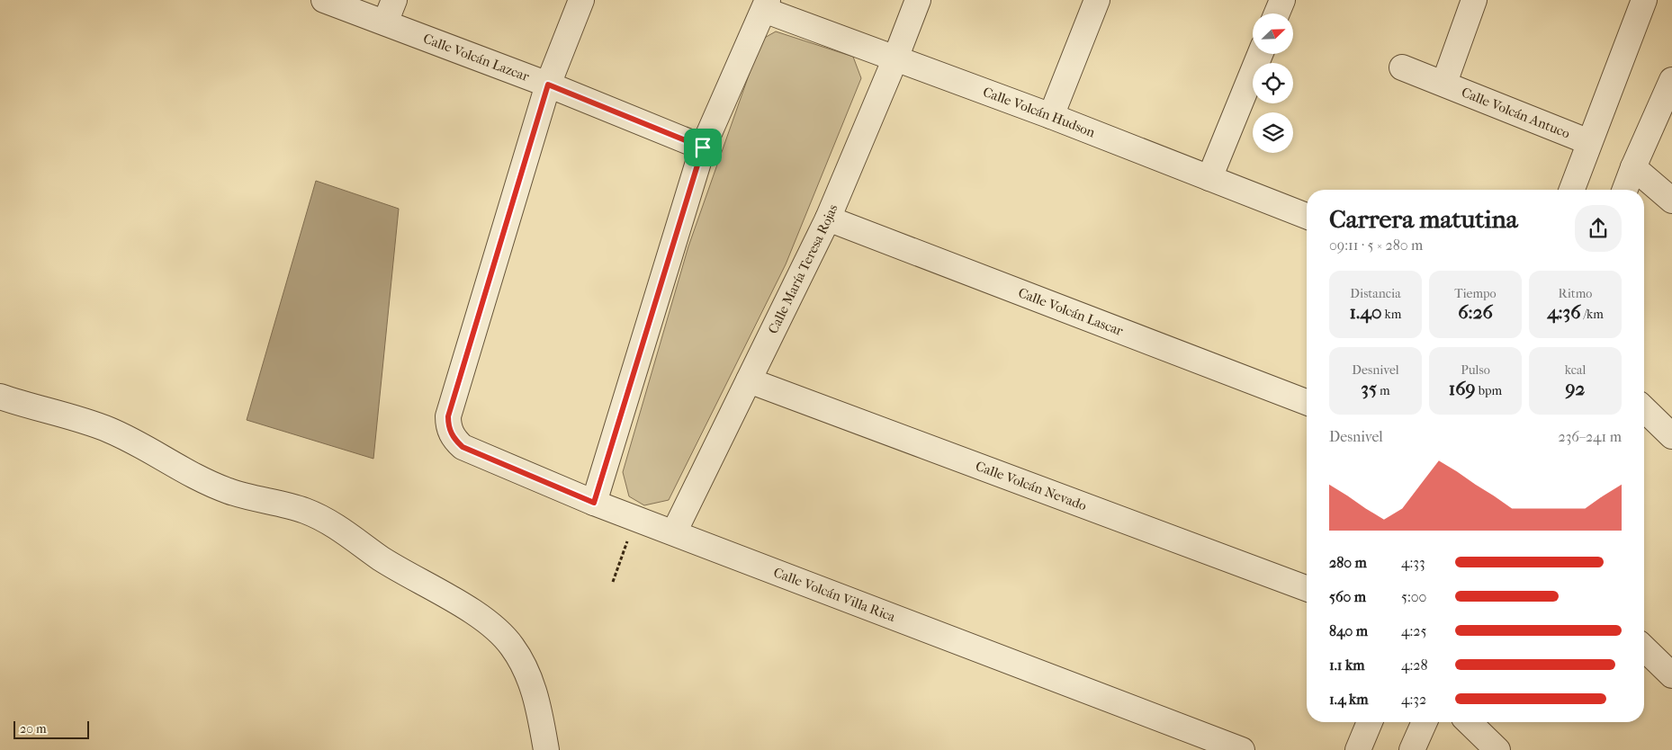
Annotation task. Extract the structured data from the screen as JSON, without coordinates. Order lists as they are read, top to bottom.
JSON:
{
  "streets": {
    "street": [
      "Calle Volcán Lazcar",
      "Calle Volcán Hudson",
      "Calle Volcán Antuco",
      "Calle María Teresa Rojas",
      "Calle Volcán Lascar",
      "Calle Volcán Nevado",
      "Calle Volcán Villa Rica"
    ]
  },
  "crossings": [
    ["Calle Volcán Lazcar", "Calle Volcán Villa Rica"],
    ["Calle Volcán Hudson", "Calle María Teresa Rojas"],
    ["Calle María Teresa Rojas", "Calle Volcán Lascar"],
    ["Calle María Teresa Rojas", "Calle Volcán Nevado"],
    ["Calle María Teresa Rojas", "Calle Volcán Villa Rica"]
  ],
  "scale_bar": "20 m",
  "north": "top right",
  "page": {
    "heading": ["Carrera matutina", "09:11 · 5 × 280 m"],
    "stats": [
      ["Distancia", "1.40 km"],
      ["Tiempo", "6:26"],
      ["Ritmo", "4:36 /km"],
      ["Desnivel", "35 m"],
      ["Pulso", "169 bpm"],
      ["kcal", "92"]
    ],
    "chart": ["Desnivel", "236–241 m"],
    "list": [
      {
        "name": "280 m",
        "note": "4:33"
      },
      {
        "name": "560 m",
        "note": "5:00"
      },
      {
        "name": "840 m",
        "note": "4:25"
      },
      {
        "name": "1.1 km",
        "note": "4:28"
      },
      {
        "name": "1.4 km",
        "note": "4:32"
      }
    ],
    "scale": "20 m"
  }
}
